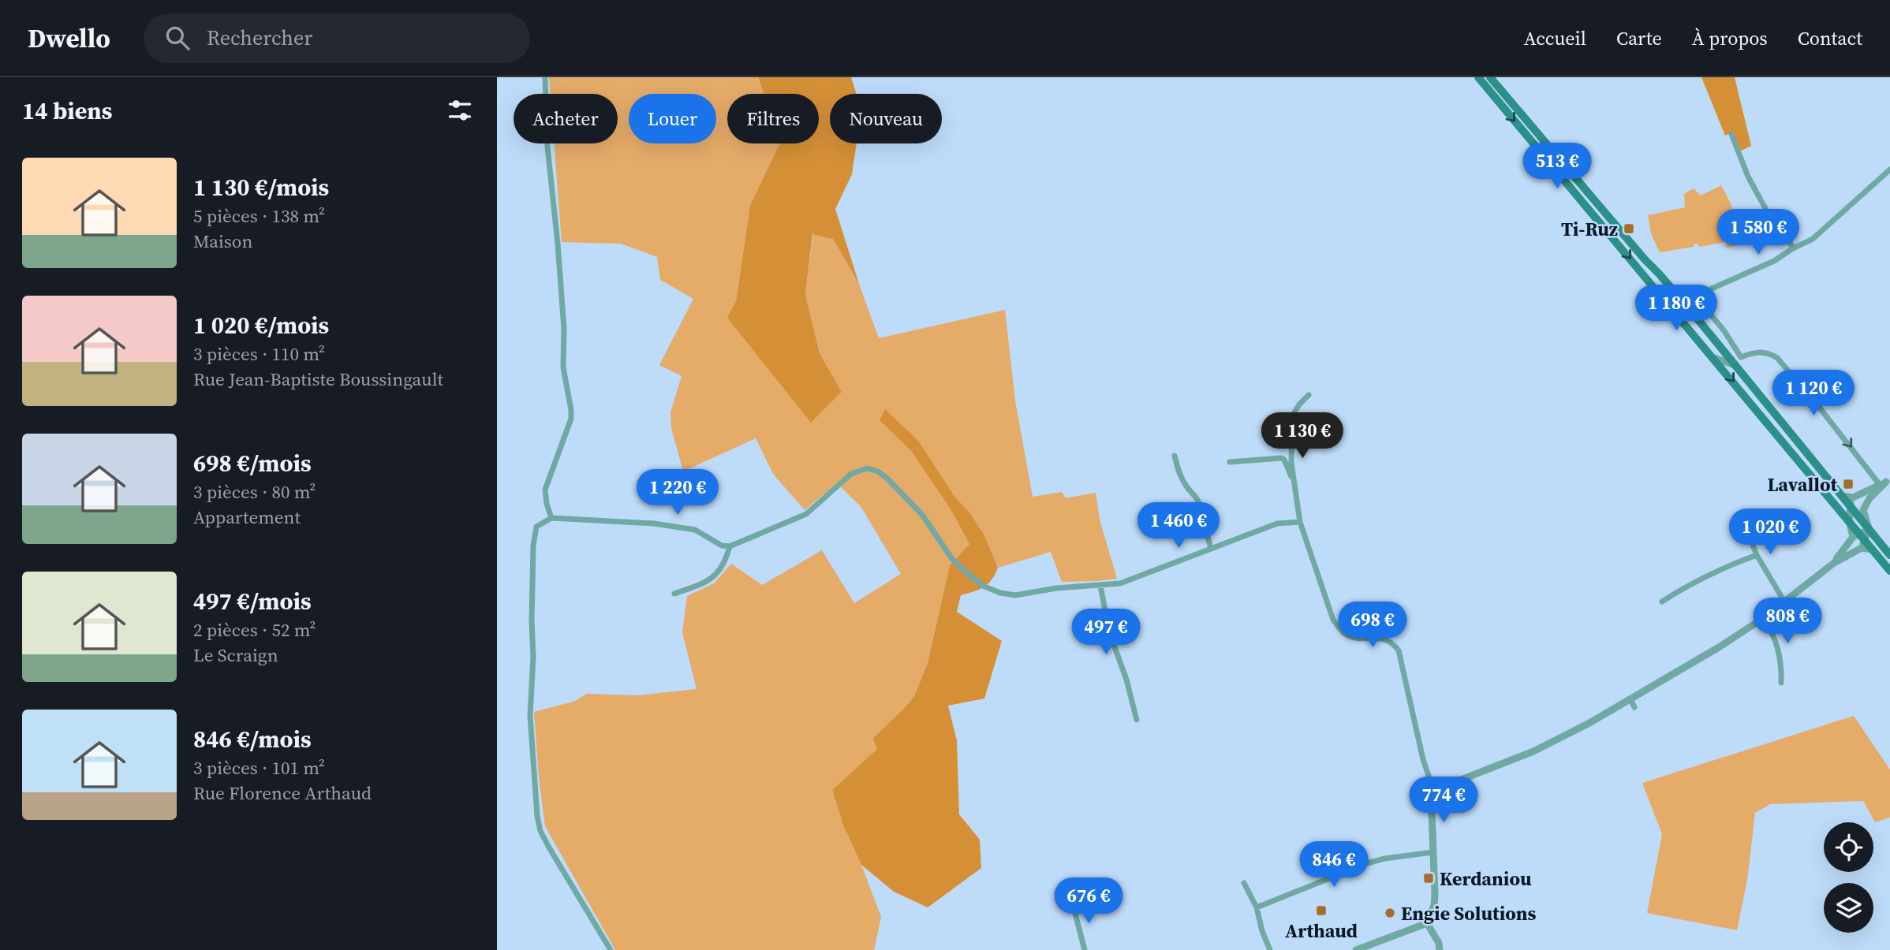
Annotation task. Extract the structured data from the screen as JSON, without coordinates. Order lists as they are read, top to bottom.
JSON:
{
  "places": {
    "transit": [
      "Ti-Ruz",
      "Lavallot",
      "Kerdaniou",
      "Arthaud"
    ],
    "other": ["Engie Solutions"]
  },
  "page": {
    "header": "Dwello",
    "search": "Rechercher",
    "nav": [
      "Accueil",
      "Carte",
      "À propos",
      "Contact"
    ],
    "heading": "14 biens",
    "chip": [
      "Acheter",
      "Louer",
      "Filtres",
      "Nouveau"
    ],
    "price": [
      "513 €",
      "1 580 €",
      "1 180 €",
      "1 120 €",
      "1 130 €",
      "1 220 €",
      "1 460 €",
      "1 020 €",
      "808 €",
      "698 €",
      "497 €",
      "774 €",
      "846 €",
      "676 €"
    ],
    "list": [
      {
        "name": "1 130 €/mois",
        "note": "5 pièces · 138 m² · Maison"
      },
      {
        "name": "1 020 €/mois",
        "note": "3 pièces · 110 m² · Rue Jean-Baptiste Boussingault"
      },
      {
        "name": "698 €/mois",
        "note": "3 pièces · 80 m² · Appartement"
      },
      {
        "name": "497 €/mois",
        "note": "2 pièces · 52 m² · Le Scraign"
      },
      {
        "name": "846 €/mois",
        "note": "3 pièces · 101 m² · Rue Florence Arthaud"
      }
    ]
  }
}
